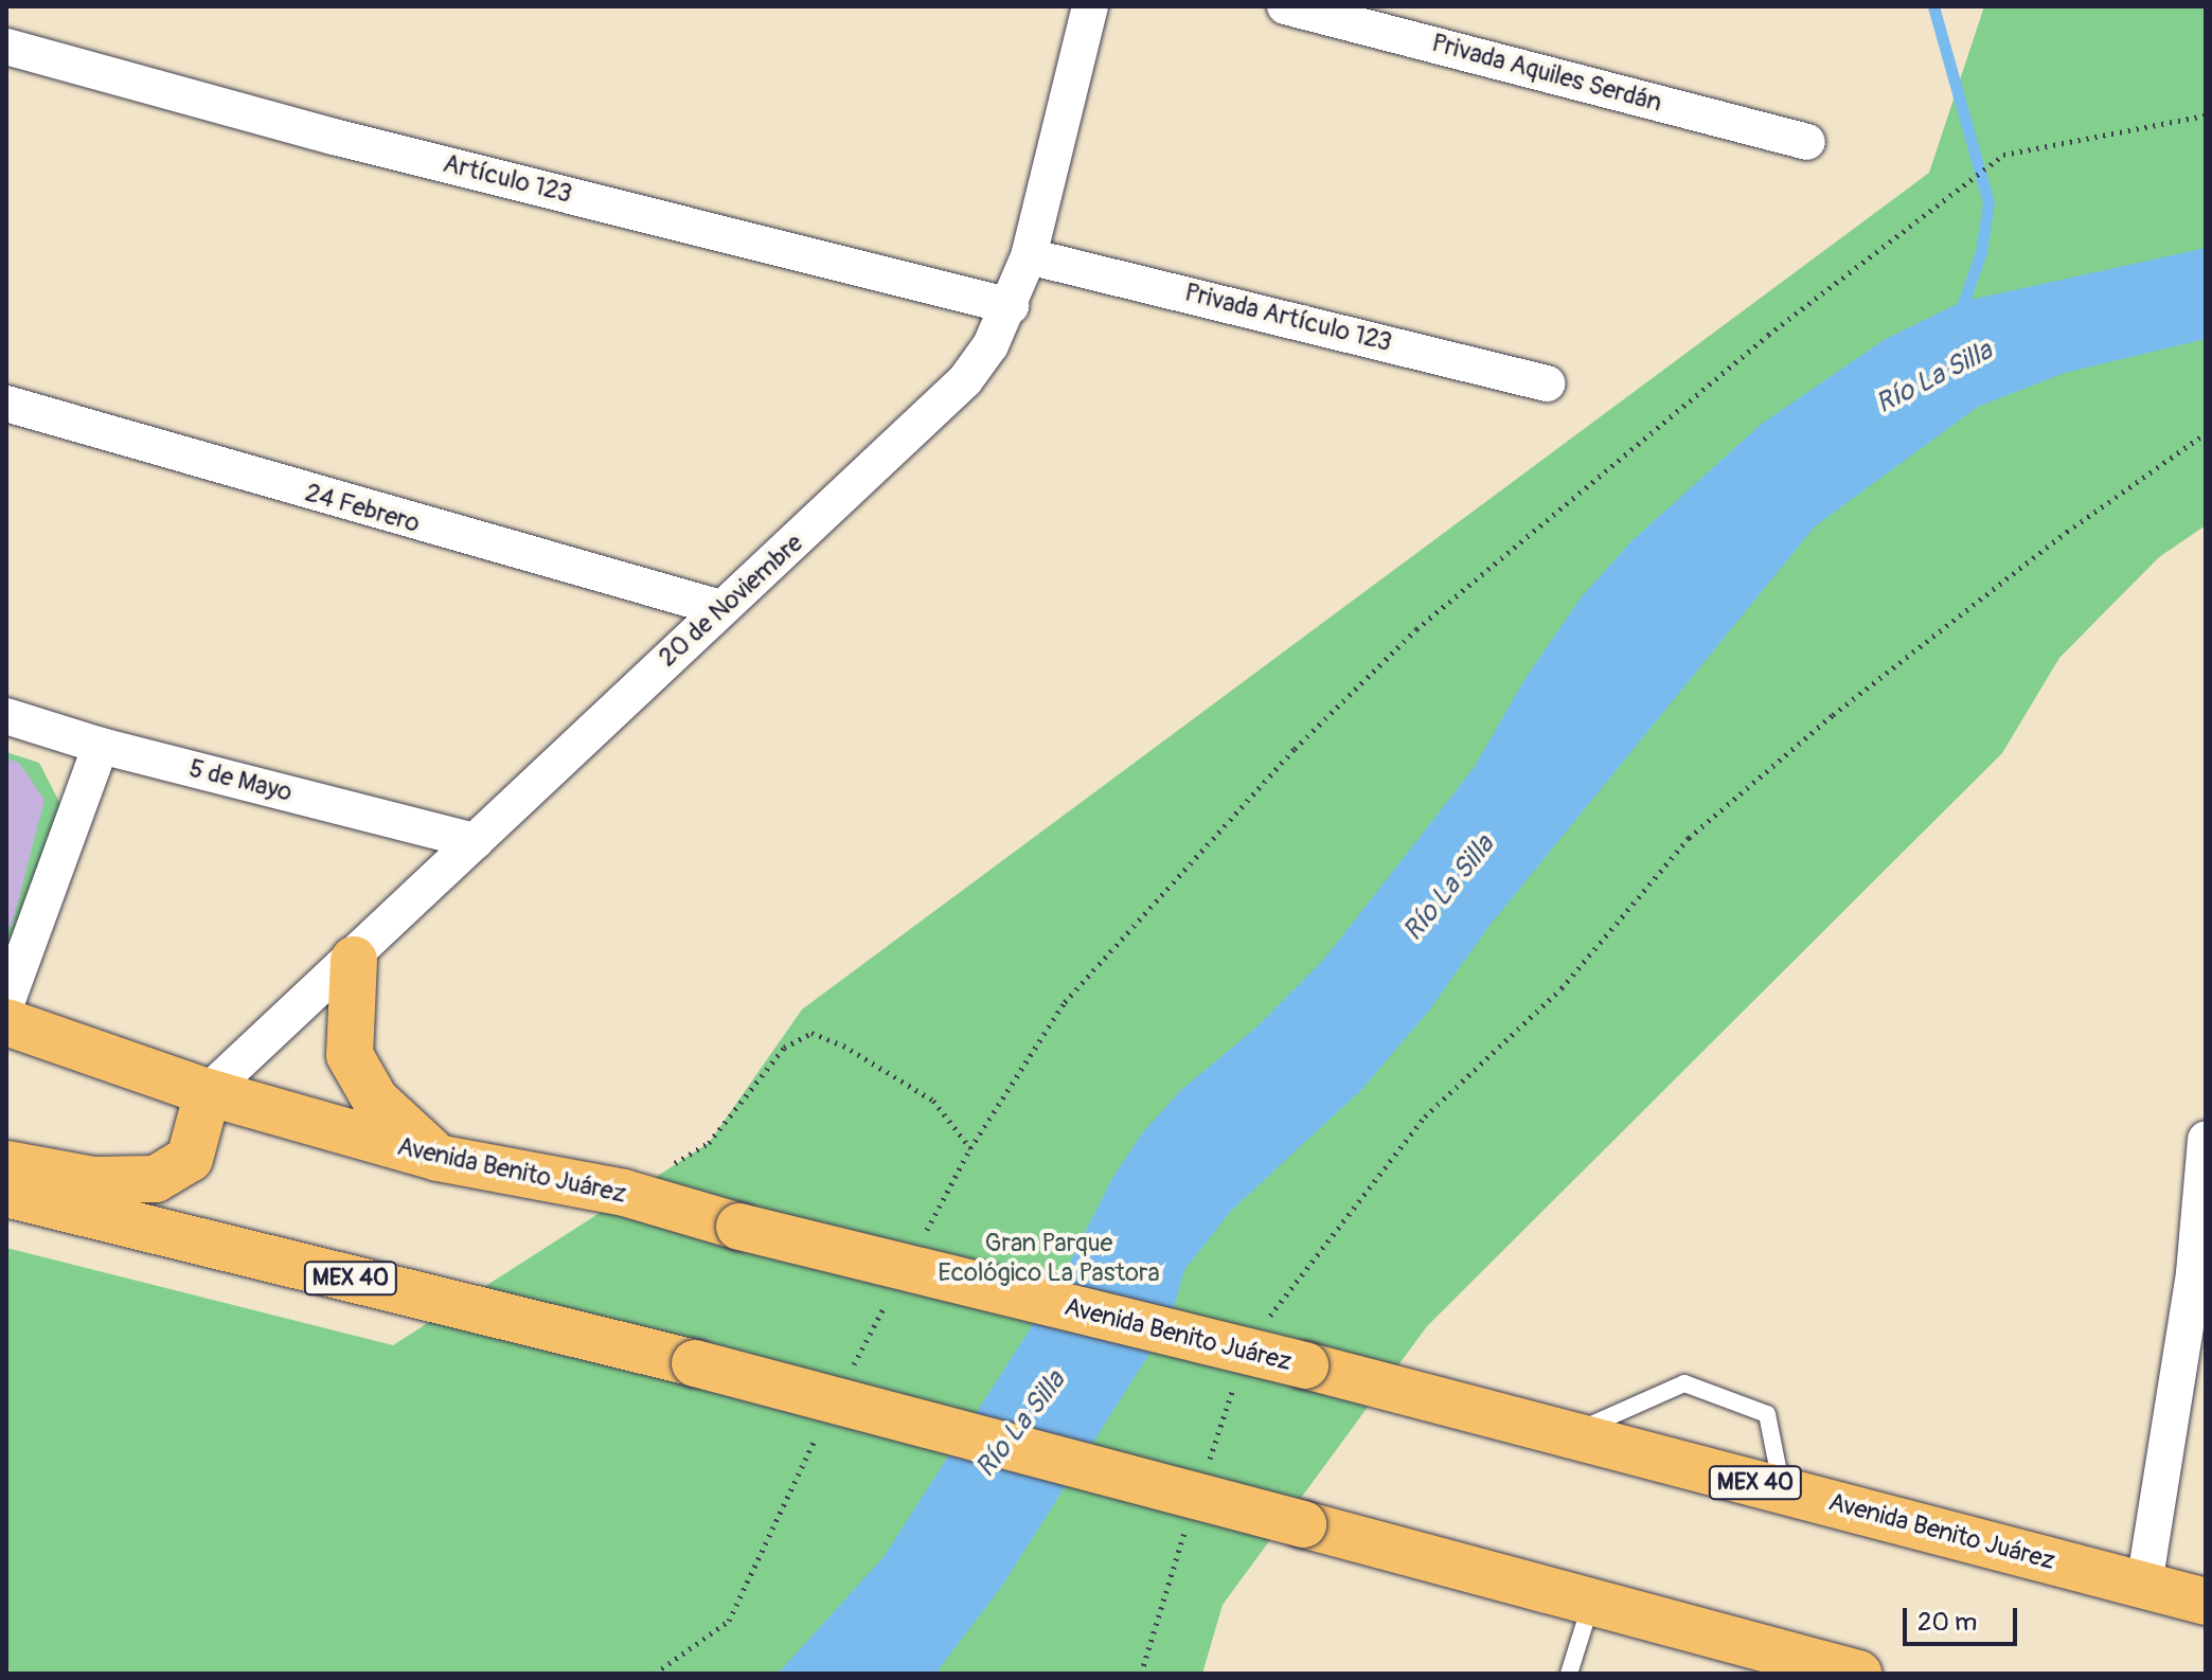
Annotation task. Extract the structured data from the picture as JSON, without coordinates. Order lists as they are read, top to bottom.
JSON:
{
  "streets": {
    "main road": ["Avenida Benito Juárez", "MEX 40"],
    "street": [
      "Privada Aquiles Serdán",
      "Artículo 123",
      "Privada Artículo 123",
      "24 Febrero",
      "20 de Noviembre",
      "5 de Mayo"
    ]
  },
  "crossings": [
    ["Artículo 123", "20 de Noviembre"],
    ["Privada Artículo 123", "20 de Noviembre"],
    ["24 Febrero", "20 de Noviembre"],
    ["20 de Noviembre", "5 de Mayo"],
    ["20 de Noviembre", "Avenida Benito Juárez"]
  ],
  "water": ["Río La Silla"],
  "parks": ["Gran Parque Ecológico La Pastora"],
  "scale_bar": "20 m"
}
